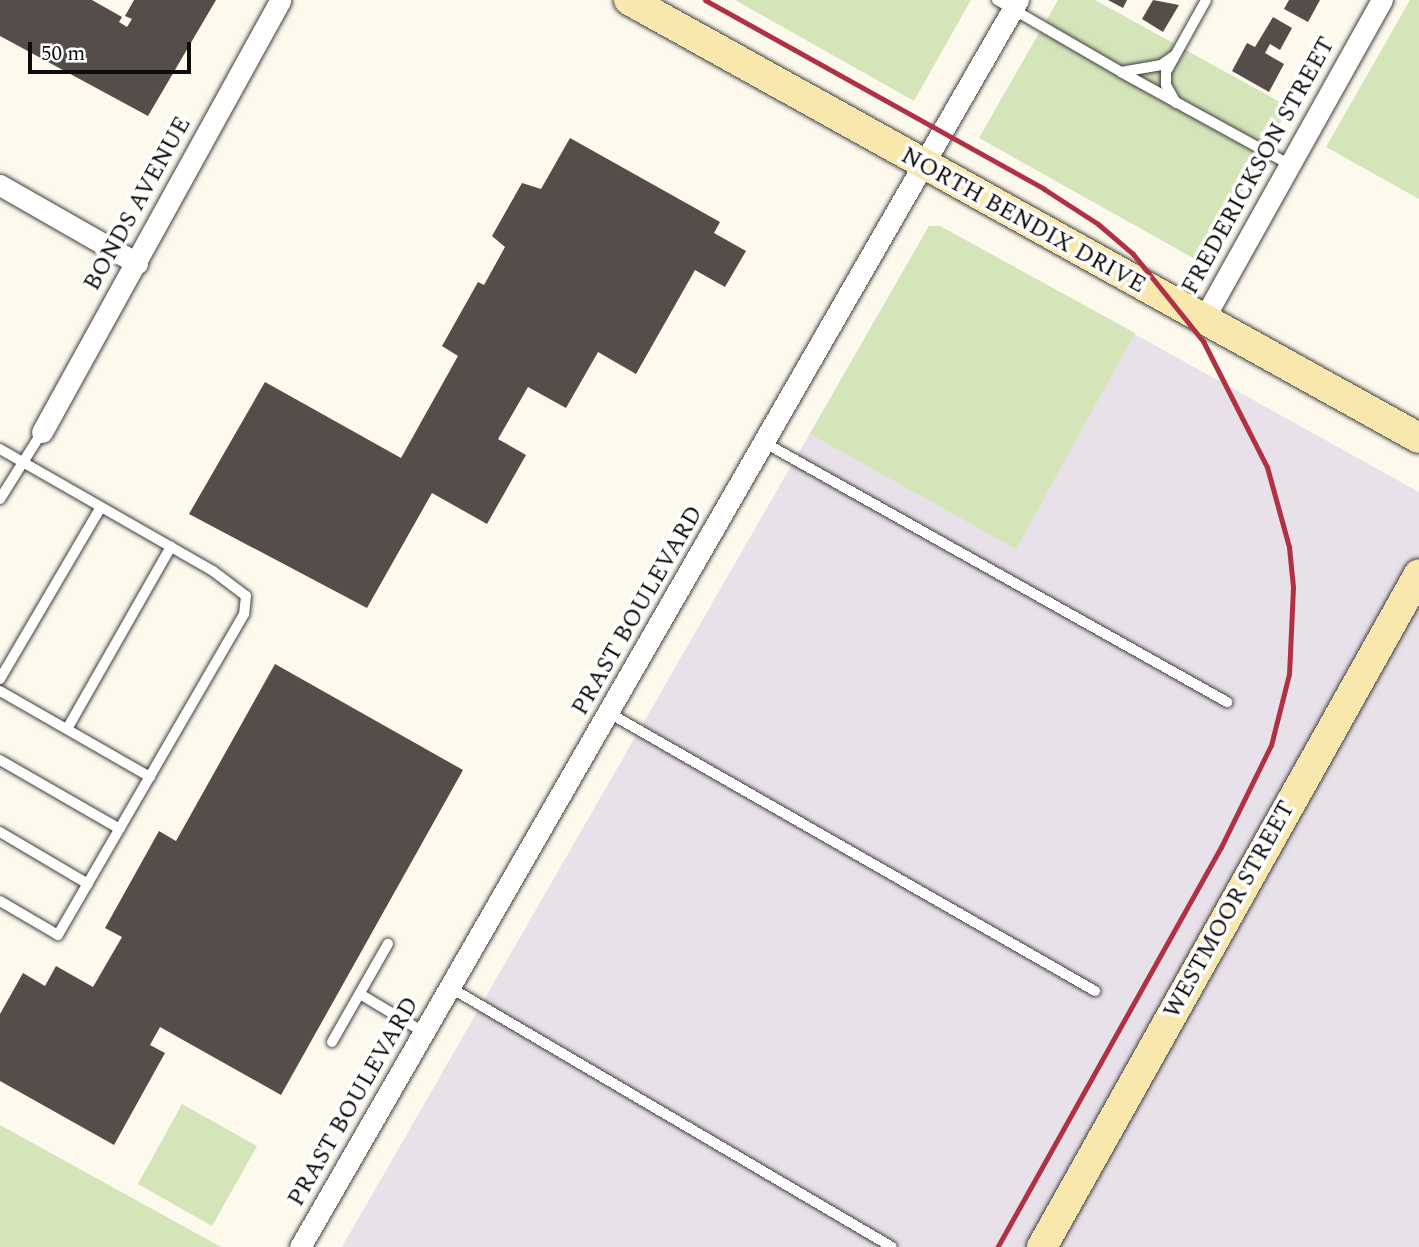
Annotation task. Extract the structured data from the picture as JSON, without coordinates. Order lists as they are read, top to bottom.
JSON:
{
  "streets": {
    "street": [
      "FREDERICKSON STREET",
      "BONDS AVENUE",
      "NORTH BENDIX DRIVE",
      "PRAST BOULEVARD",
      "WESTMOOR STREET"
    ]
  },
  "crossings": [
    ["FREDERICKSON STREET", "NORTH BENDIX DRIVE"],
    ["NORTH BENDIX DRIVE", "PRAST BOULEVARD"]
  ],
  "scale_bar": "50 m"
}
